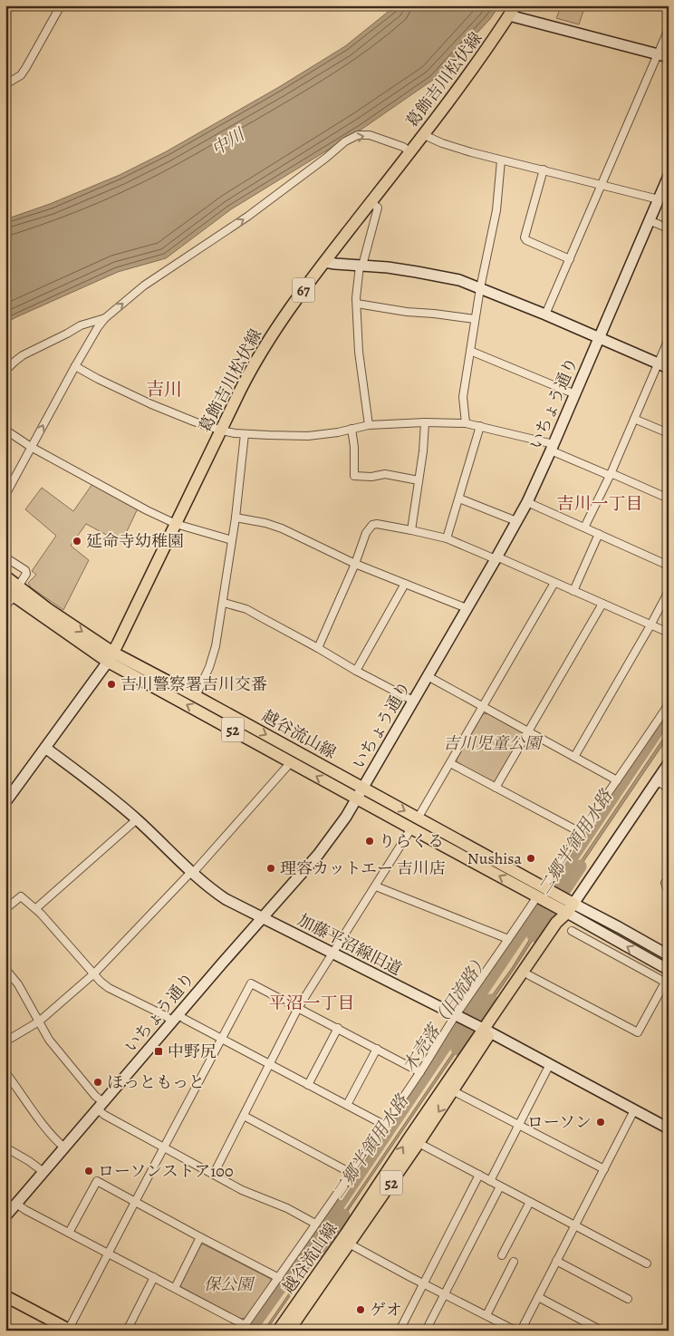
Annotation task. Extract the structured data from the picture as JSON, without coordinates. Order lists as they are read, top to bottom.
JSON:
{
  "streets": {
    "main road": [
      "葛飾吉川松伏線",
      "67",
      "52",
      "越谷流山線"
    ],
    "street": ["いちょう通り", "加藤平沼線旧道"]
  },
  "crossings": [
    ["葛飾吉川松伏線", "越谷流山線"],
    ["いちょう通り", "越谷流山線"],
    ["いちょう通り", "加藤平沼線旧道"],
    ["越谷流山線", "加藤平沼線旧道"]
  ],
  "districts": ["吉川", "吉川一丁目", "平沼一丁目"],
  "water": ["中川", "二郷半領用水路", "木売落（旧流路）"],
  "parks": ["吉川児童公園", "保公園"],
  "places": {
    "other": [
      "延命寺幼稚園",
      "吉川警察署吉川交番",
      "りらくる",
      "Nushisa",
      "理容カットエー 吉川店",
      "ほっともっと",
      "ローソン",
      "ローソンストア100",
      "ゲオ"
    ],
    "transit": ["中野尻"]
  }
}
